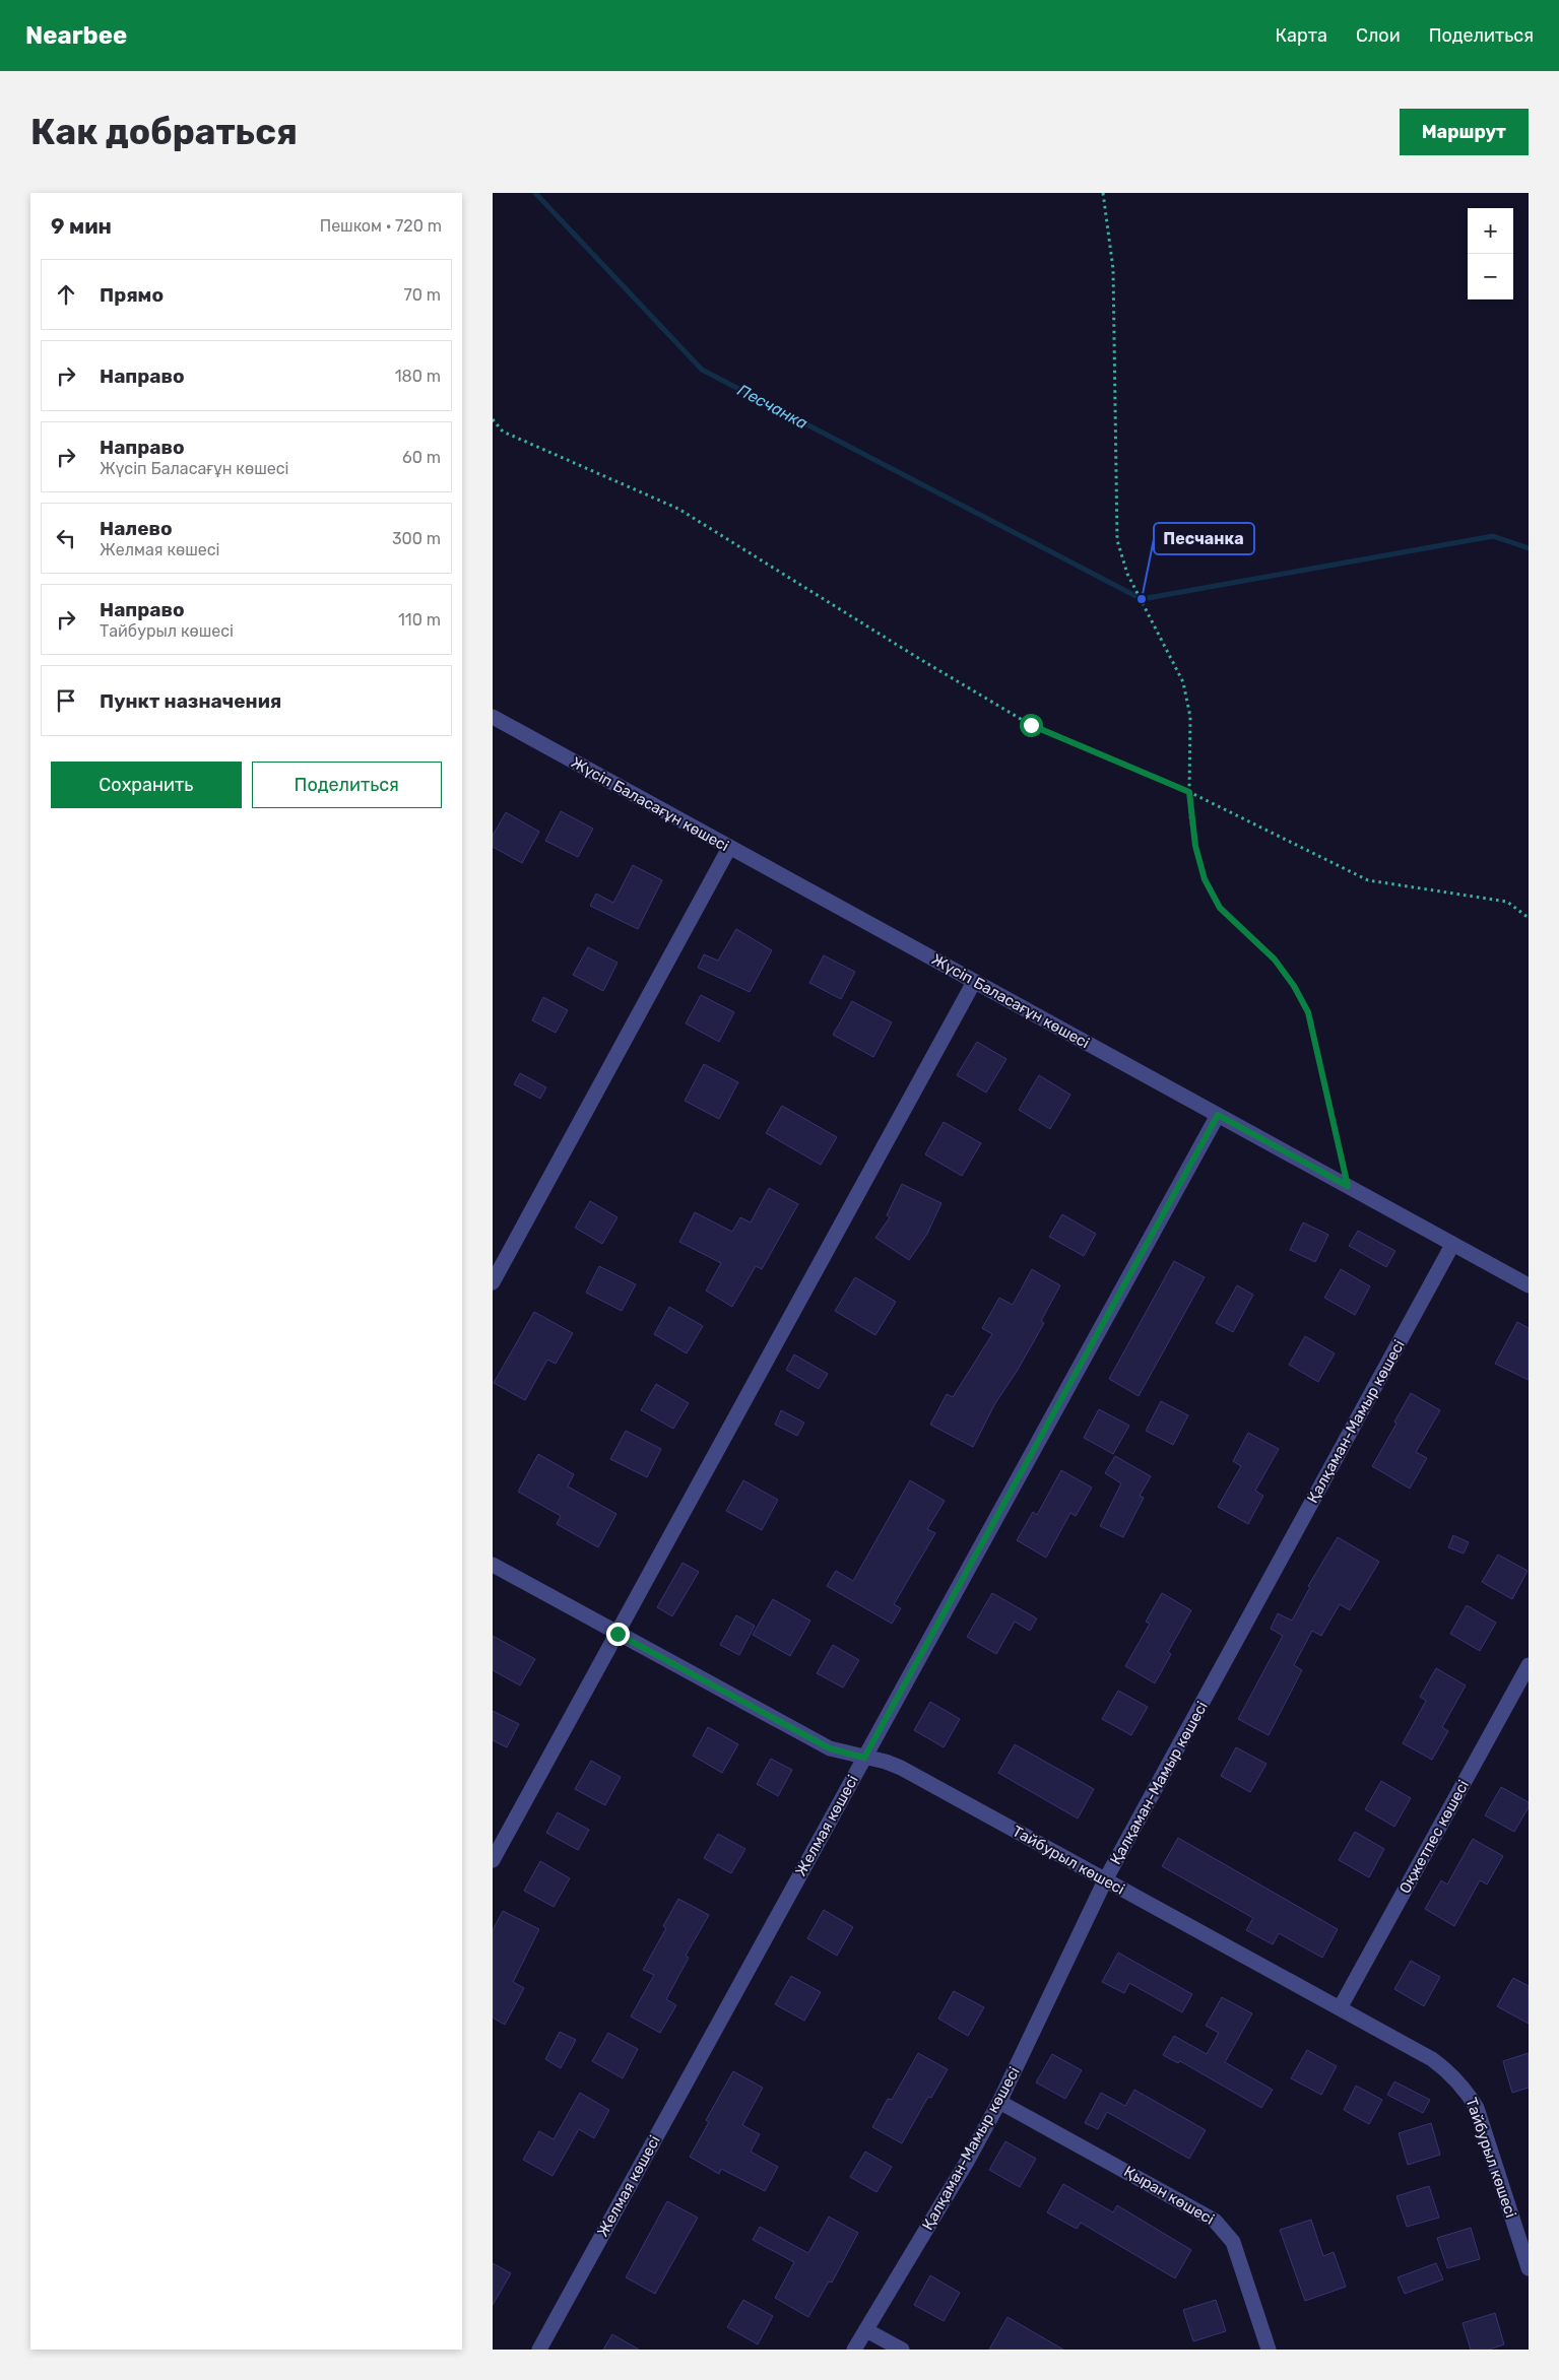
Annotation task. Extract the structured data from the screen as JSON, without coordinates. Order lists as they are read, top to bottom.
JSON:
{
  "streets": {
    "street": [
      "Жүсіп Баласағұн көшесі",
      "Қалқаман-Мамыр көшесі",
      "Желмая көшесі",
      "Оқжетпес көшесі",
      "Тайбурыл көшесі",
      "Қыран көшесі"
    ]
  },
  "crossings": [
    ["Жүсіп Баласағұн көшесі", "Қалқаман-Мамыр көшесі"],
    ["Жүсіп Баласағұн көшесі", "Желмая көшесі"],
    ["Қалқаман-Мамыр көшесі", "Тайбурыл көшесі"],
    ["Қалқаман-Мамыр көшесі", "Қыран көшесі"],
    ["Желмая көшесі", "Тайбурыл көшесі"],
    ["Оқжетпес көшесі", "Тайбурыл көшесі"]
  ],
  "water": ["Песчанка"],
  "places": ["Песчанка"],
  "page": {
    "header": "Nearbee",
    "nav": ["Карта", "Слои", "Поделиться"],
    "buttons": [
      "Маршрут",
      ["Сохранить", "Поделиться"]
    ],
    "title": "Как добраться",
    "heading": ["9 мин", "Пешком · 720 m"],
    "map_buttons": ["+", "−"],
    "list": [
      ["Прямо", "70 m"],
      ["Направо", "180 m"],
      ["Направо", "Жүсіп Баласағұн көшесі", "60 m"],
      ["Налево", "Желмая көшесі", "300 m"],
      ["Направо", "Тайбурыл көшесі", "110 m"],
      "Пункт назначения"
    ]
  }
}
